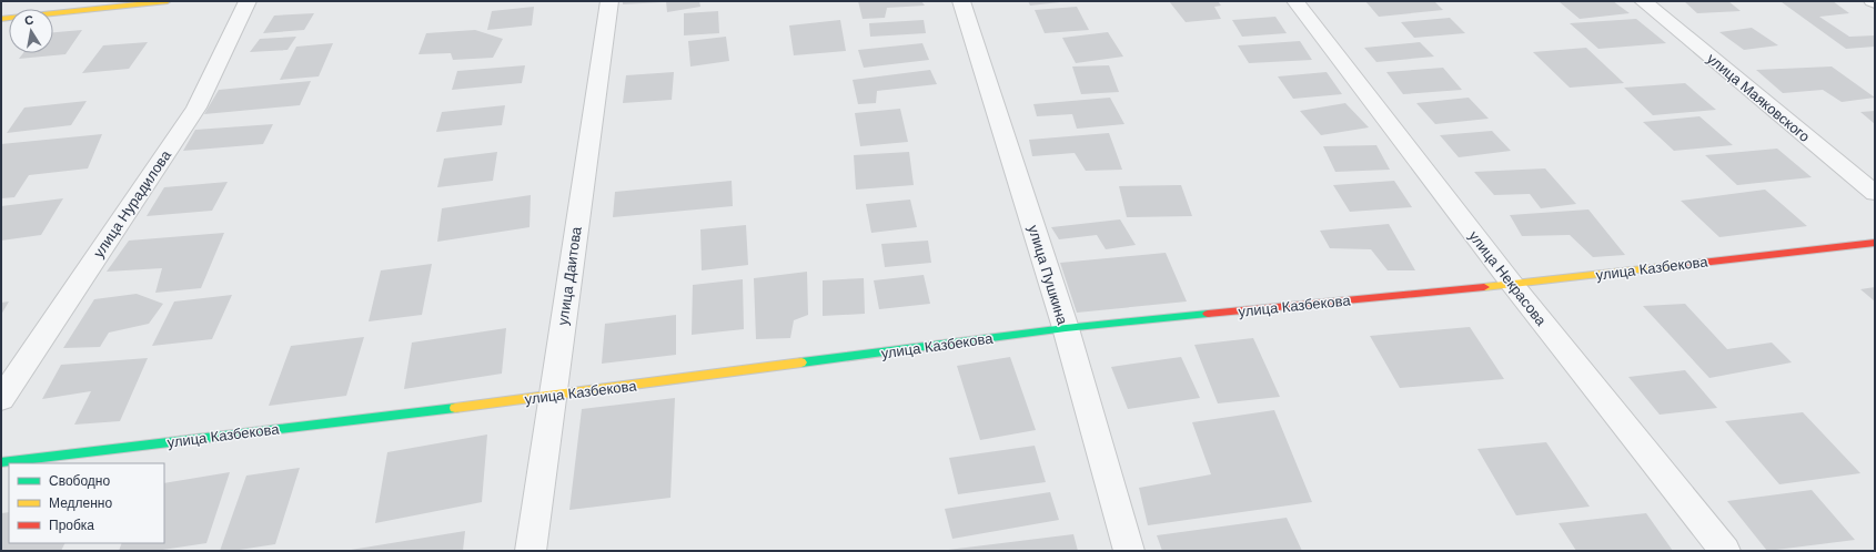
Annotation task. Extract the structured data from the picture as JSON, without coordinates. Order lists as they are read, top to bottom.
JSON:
{
  "streets": {
    "street": [
      "улица Маяковского",
      "улица Нурадилова",
      "улица Казбекова",
      "улица Пушкина",
      "улица Даитова",
      "улица Некрасова"
    ]
  },
  "crossings": [
    ["улица Казбекова", "улица Пушкина"],
    ["улица Казбекова", "улица Даитова"],
    ["улица Казбекова", "улица Некрасова"]
  ],
  "legend": ["Свободно", "Медленно", "Пробка"],
  "north": "top"
}
